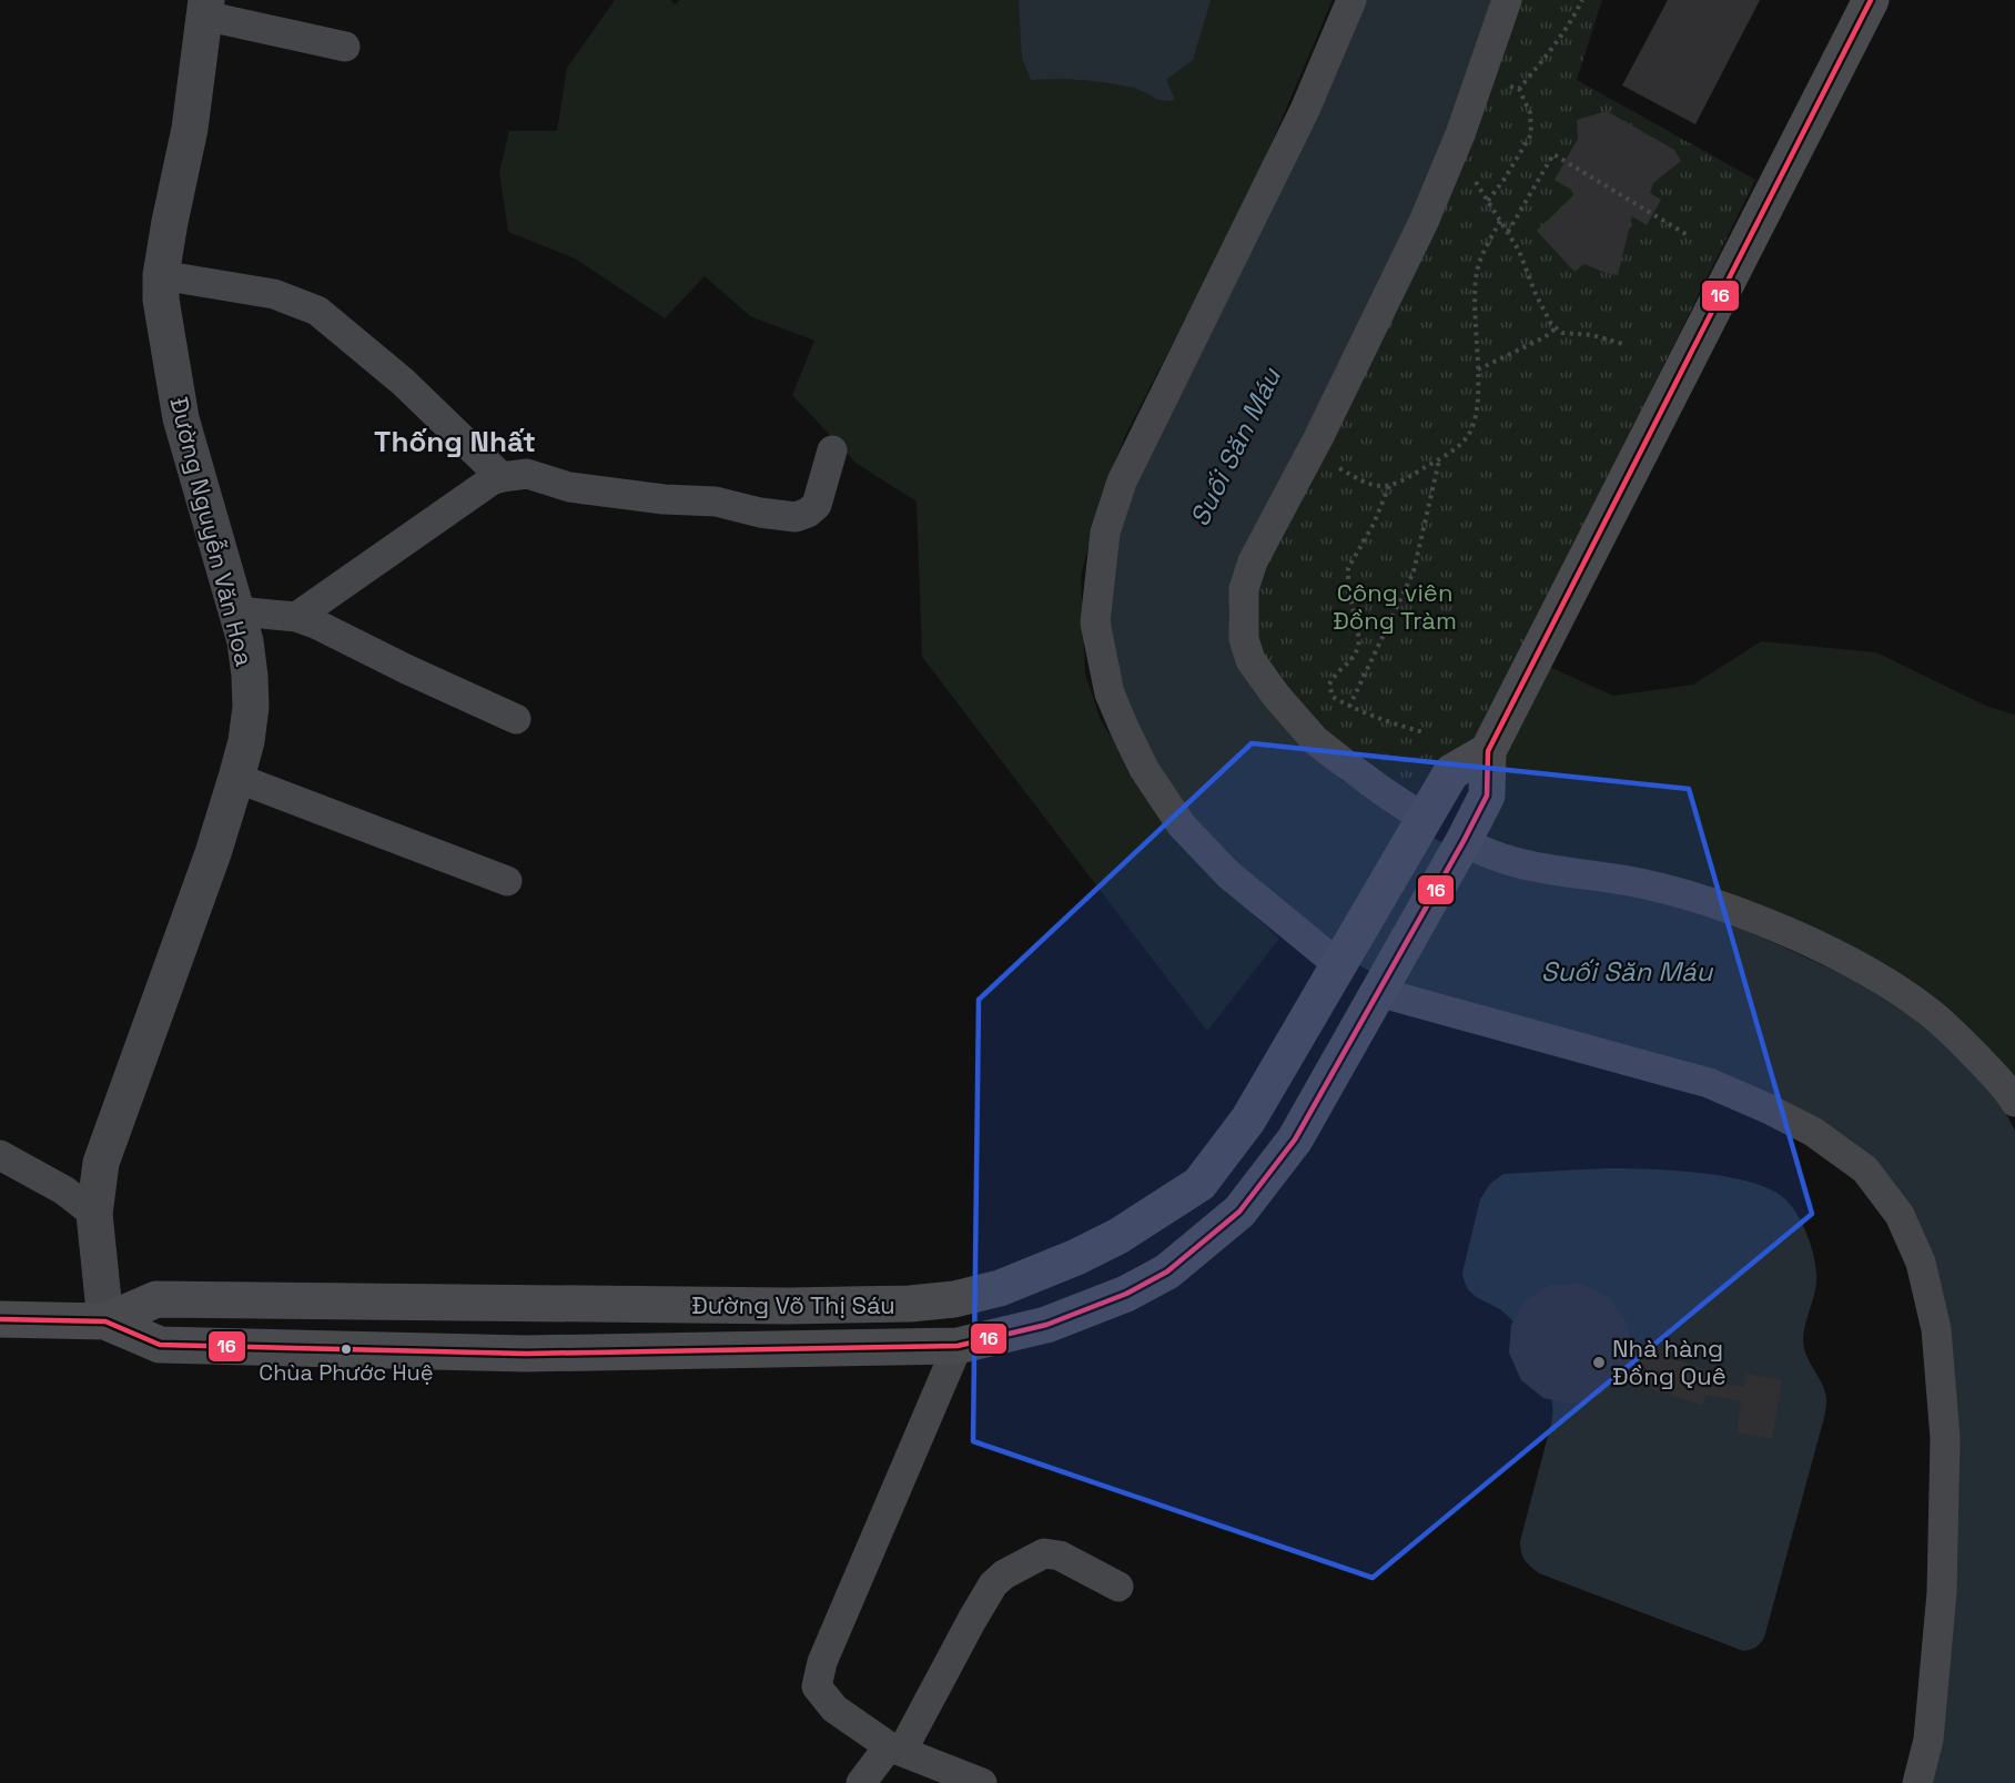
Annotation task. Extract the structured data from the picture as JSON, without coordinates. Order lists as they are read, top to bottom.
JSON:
{
  "streets": {
    "main road": ["Đường Võ Thị Sáu"],
    "street": ["Đường Nguyễn Văn Hoa"]
  },
  "crossings": [
    ["Đường Nguyễn Văn Hoa", "Đường Võ Thị Sáu"]
  ],
  "districts": ["Thống Nhất"],
  "water": ["Suối Săn Máu"],
  "parks": ["Công viên Đồng Tràm"],
  "places": ["Chùa Phước Huệ", "Nhà hàng Đồng Quê"],
  "lines": ["transit line 16"]
}
